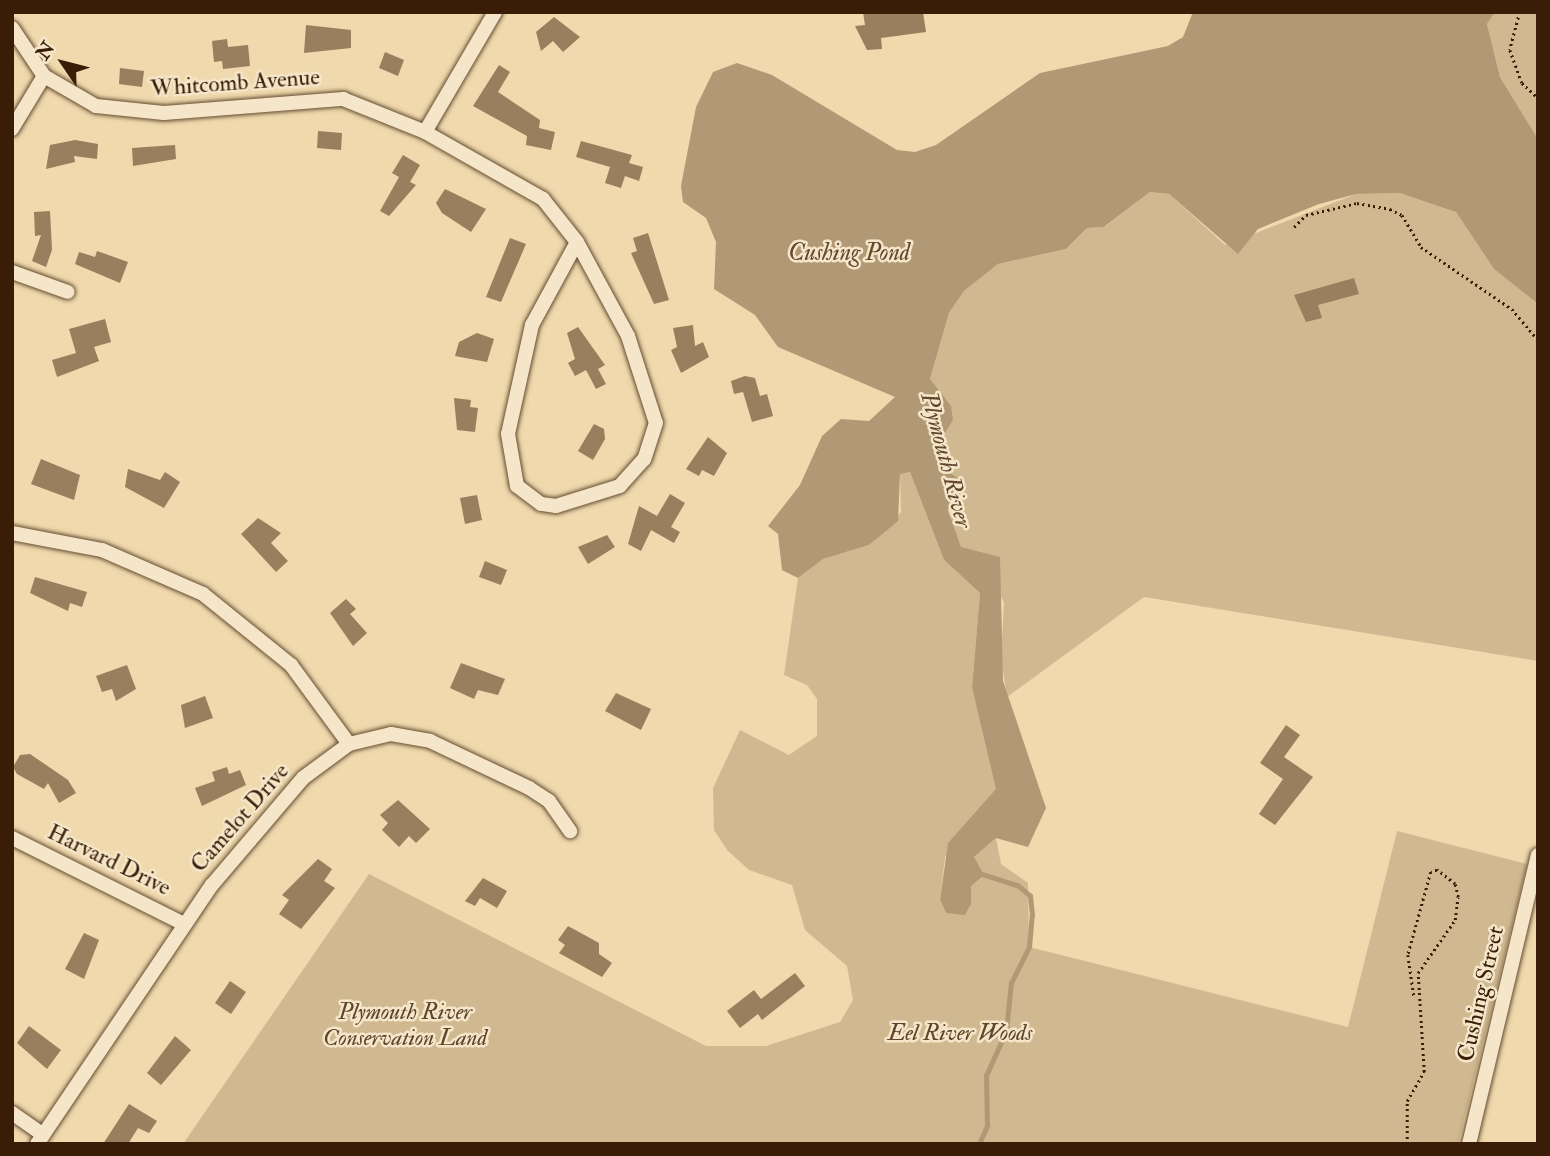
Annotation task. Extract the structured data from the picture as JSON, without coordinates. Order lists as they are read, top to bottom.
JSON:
{
  "streets": {
    "street": [
      "Whitcomb Avenue",
      "Camelot Drive",
      "Harvard Drive",
      "Cushing Street"
    ]
  },
  "crossings": [
    ["Camelot Drive", "Harvard Drive"]
  ],
  "water": ["Cushing Pond", "Plymouth River"],
  "parks": ["Plymouth River Conservation Land", "Eel River Woods"],
  "north": "top left"
}
